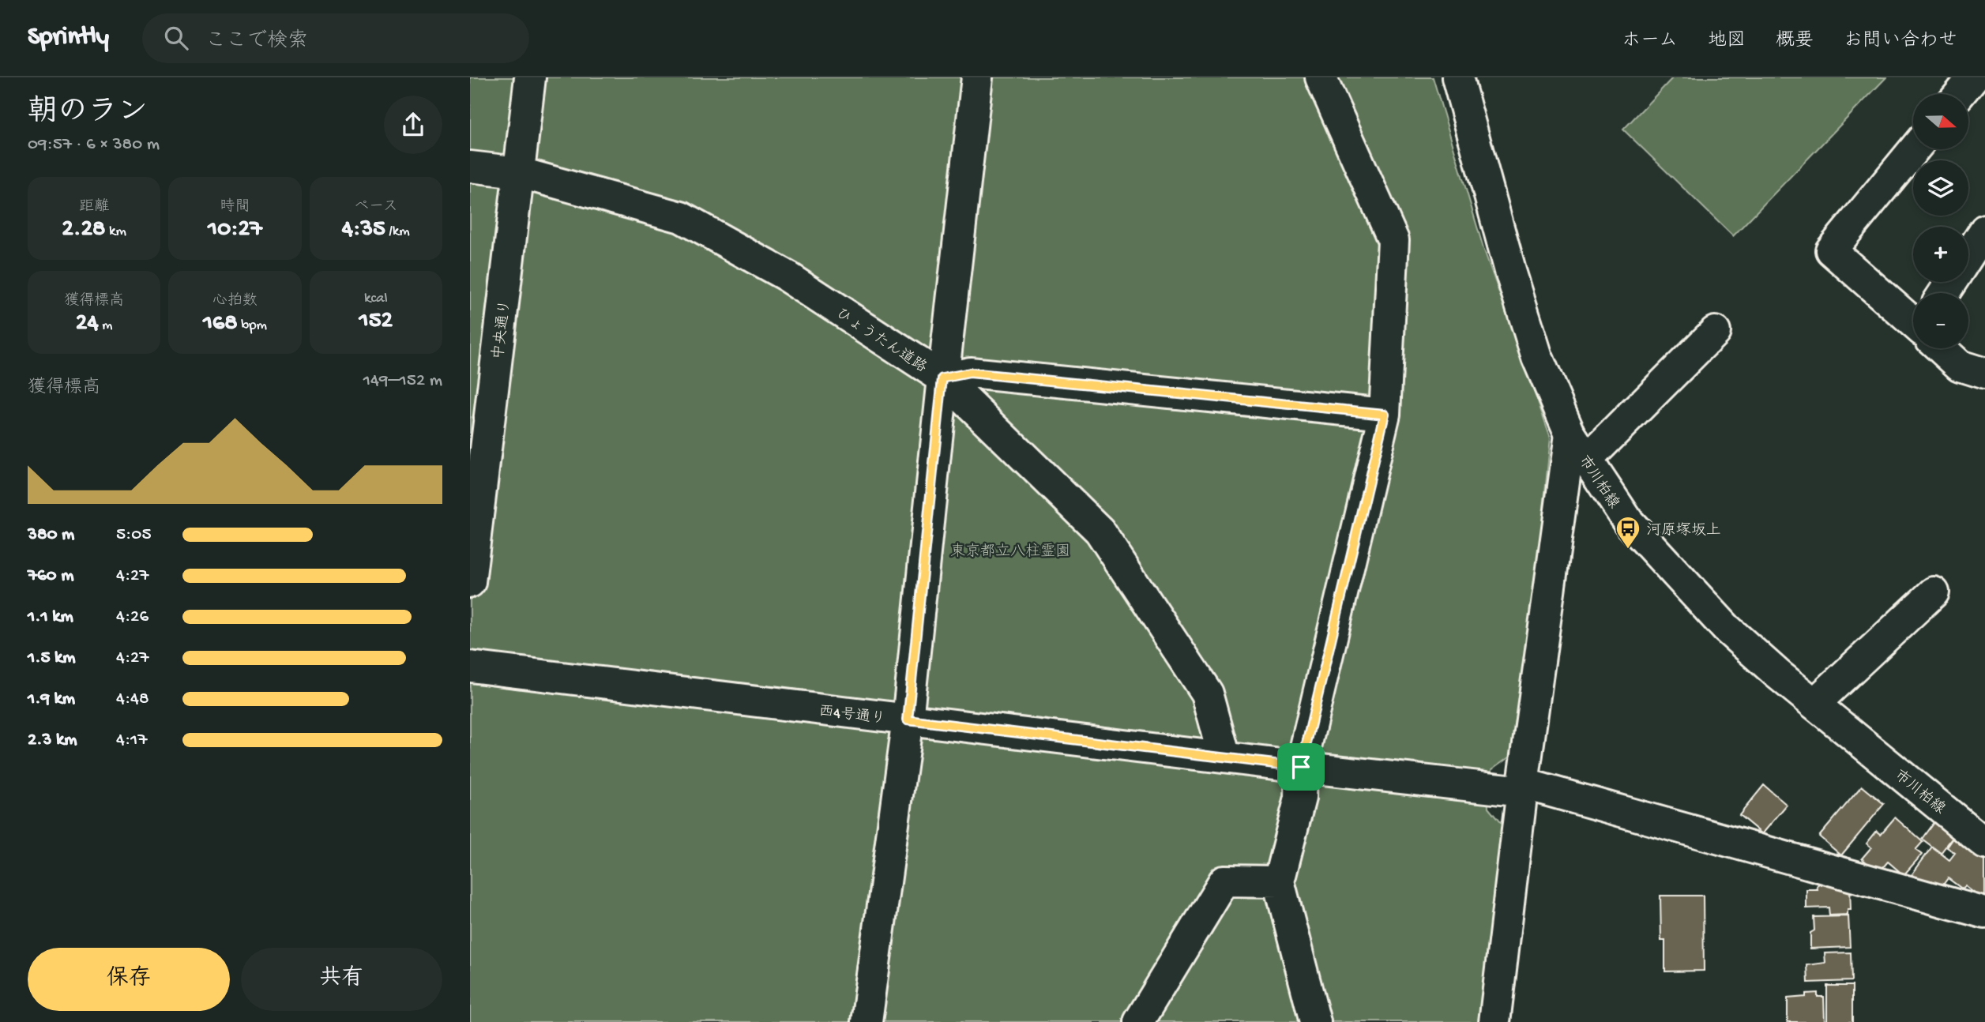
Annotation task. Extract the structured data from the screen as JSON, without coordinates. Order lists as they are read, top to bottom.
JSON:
{
  "streets": {
    "street": [
      "中央通り",
      "ひょうたん道路",
      "市川柏線",
      "西4号通り"
    ]
  },
  "crossings": [
    ["中央通り", "ひょうたん道路"],
    ["ひょうたん道路", "西4号通り"]
  ],
  "parks": ["東京都立八柱霊園"],
  "places": {
    "bus stop": ["河原塚坂上"]
  },
  "north": "right",
  "page": {
    "header": "Sprintly",
    "search": "ここで検索",
    "nav": [
      "ホーム",
      "地図",
      "概要",
      "お問い合わせ"
    ],
    "heading": ["朝のラン", "09:57 · 6 × 380 m"],
    "map_buttons": ["+", "−"],
    "stats": [
      ["距離", "2.28 km"],
      ["時間", "10:27"],
      ["ペース", "4:35 /km"],
      ["獲得標高", "24 m"],
      ["心拍数", "168 bpm"],
      ["kcal", "152"]
    ],
    "chart": ["獲得標高", "149–152 m"],
    "list": [
      {
        "name": "380 m",
        "note": "5:05"
      },
      {
        "name": "760 m",
        "note": "4:27"
      },
      {
        "name": "1.1 km",
        "note": "4:26"
      },
      {
        "name": "1.5 km",
        "note": "4:27"
      },
      {
        "name": "1.9 km",
        "note": "4:48"
      },
      {
        "name": "2.3 km",
        "note": "4:17"
      }
    ],
    "buttons": ["保存", "共有"]
  }
}
